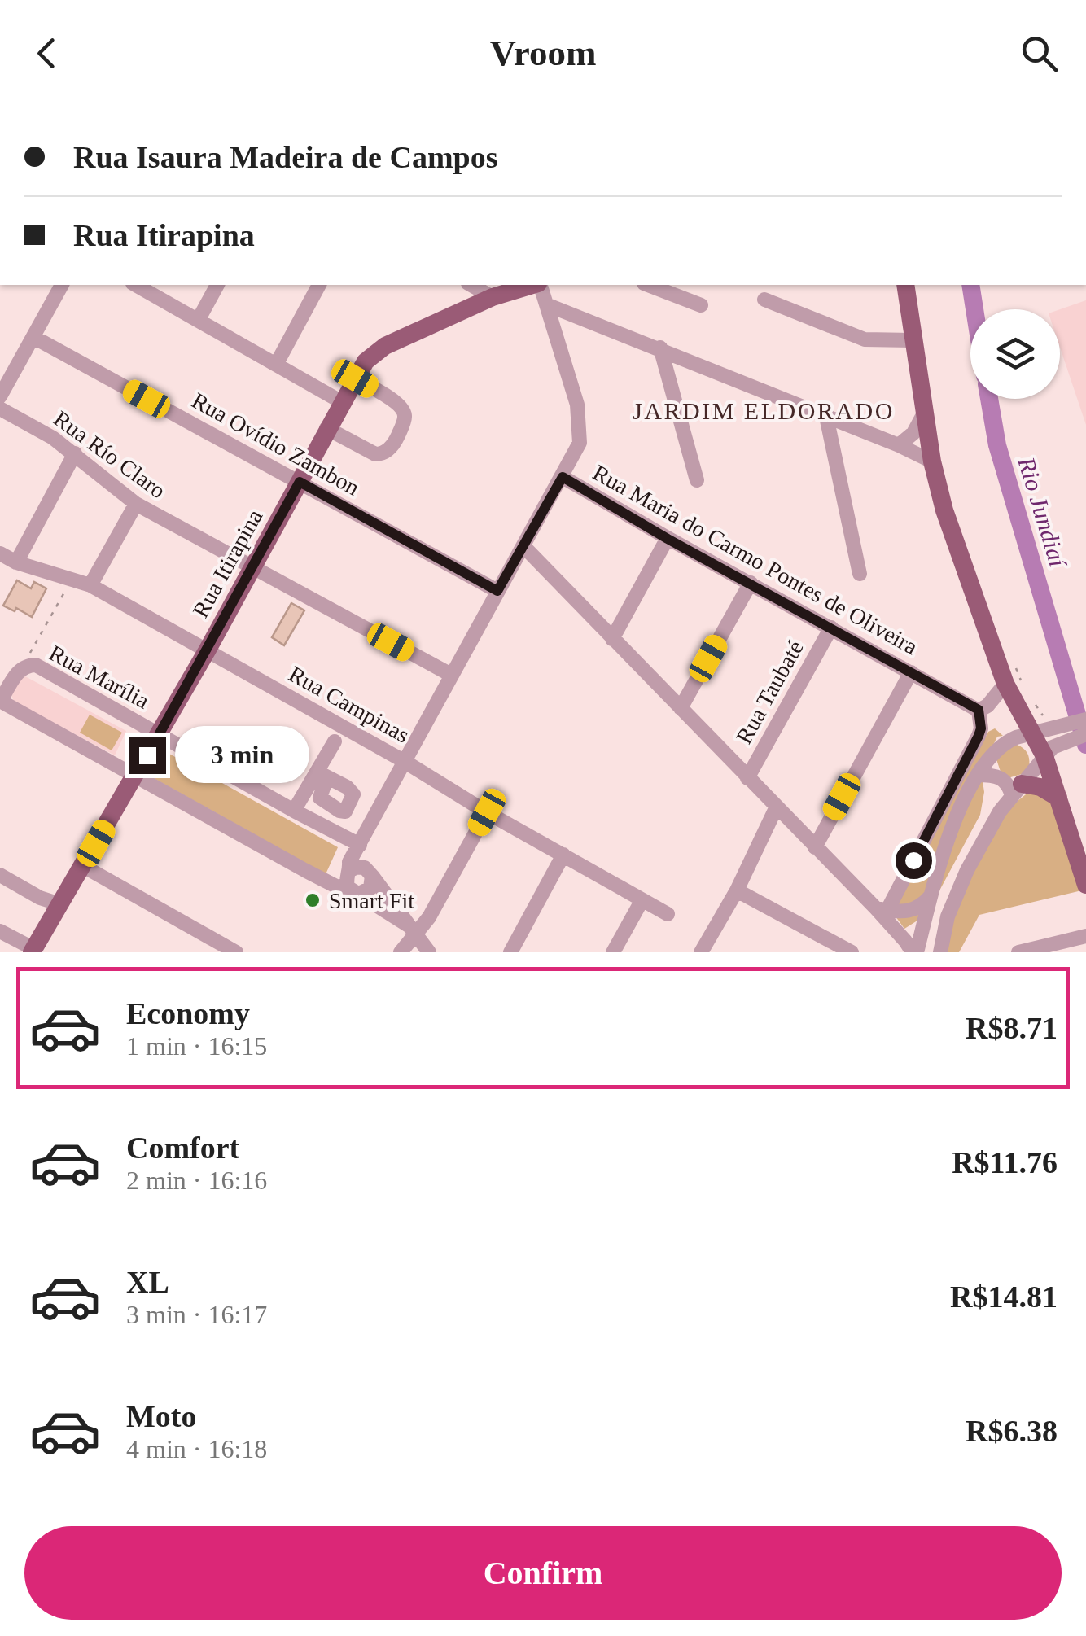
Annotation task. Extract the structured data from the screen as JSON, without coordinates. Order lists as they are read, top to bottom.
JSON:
{
  "streets": {
    "main road": ["Rua Itirapina"],
    "street": [
      "Rua Ovídio Zambon",
      "Rua Río Claro",
      "Rua Maria do Carmo Pontes de Oliveira",
      "Rua Marília",
      "Rua Taubaté",
      "Rua Campinas"
    ]
  },
  "crossings": [
    ["Rua Ovídio Zambon", "Rua Itirapina"],
    ["Rua Río Claro", "Rua Itirapina"],
    ["Rua Maria do Carmo Pontes de Oliveira", "Rua Taubaté"],
    ["Rua Itirapina", "Rua Marília"],
    ["Rua Itirapina", "Rua Campinas"]
  ],
  "districts": ["JARDIM ELDORADO"],
  "water": ["Rio Jundiaí"],
  "places": ["Smart Fit"],
  "page": {
    "header": "Vroom",
    "banner": ["Rua Isaura Madeira de Campos", "Rua Itirapina"],
    "bubble": "3 min",
    "list": [
      {
        "name": "Economy",
        "note": "1 min · 16:15",
        "value": "R$8.71"
      },
      {
        "name": "Comfort",
        "note": "2 min · 16:16",
        "value": "R$11.76"
      },
      {
        "name": "XL",
        "note": "3 min · 16:17",
        "value": "R$14.81"
      },
      {
        "name": "Moto",
        "note": "4 min · 16:18",
        "value": "R$6.38"
      }
    ],
    "buttons": "Confirm"
  }
}
